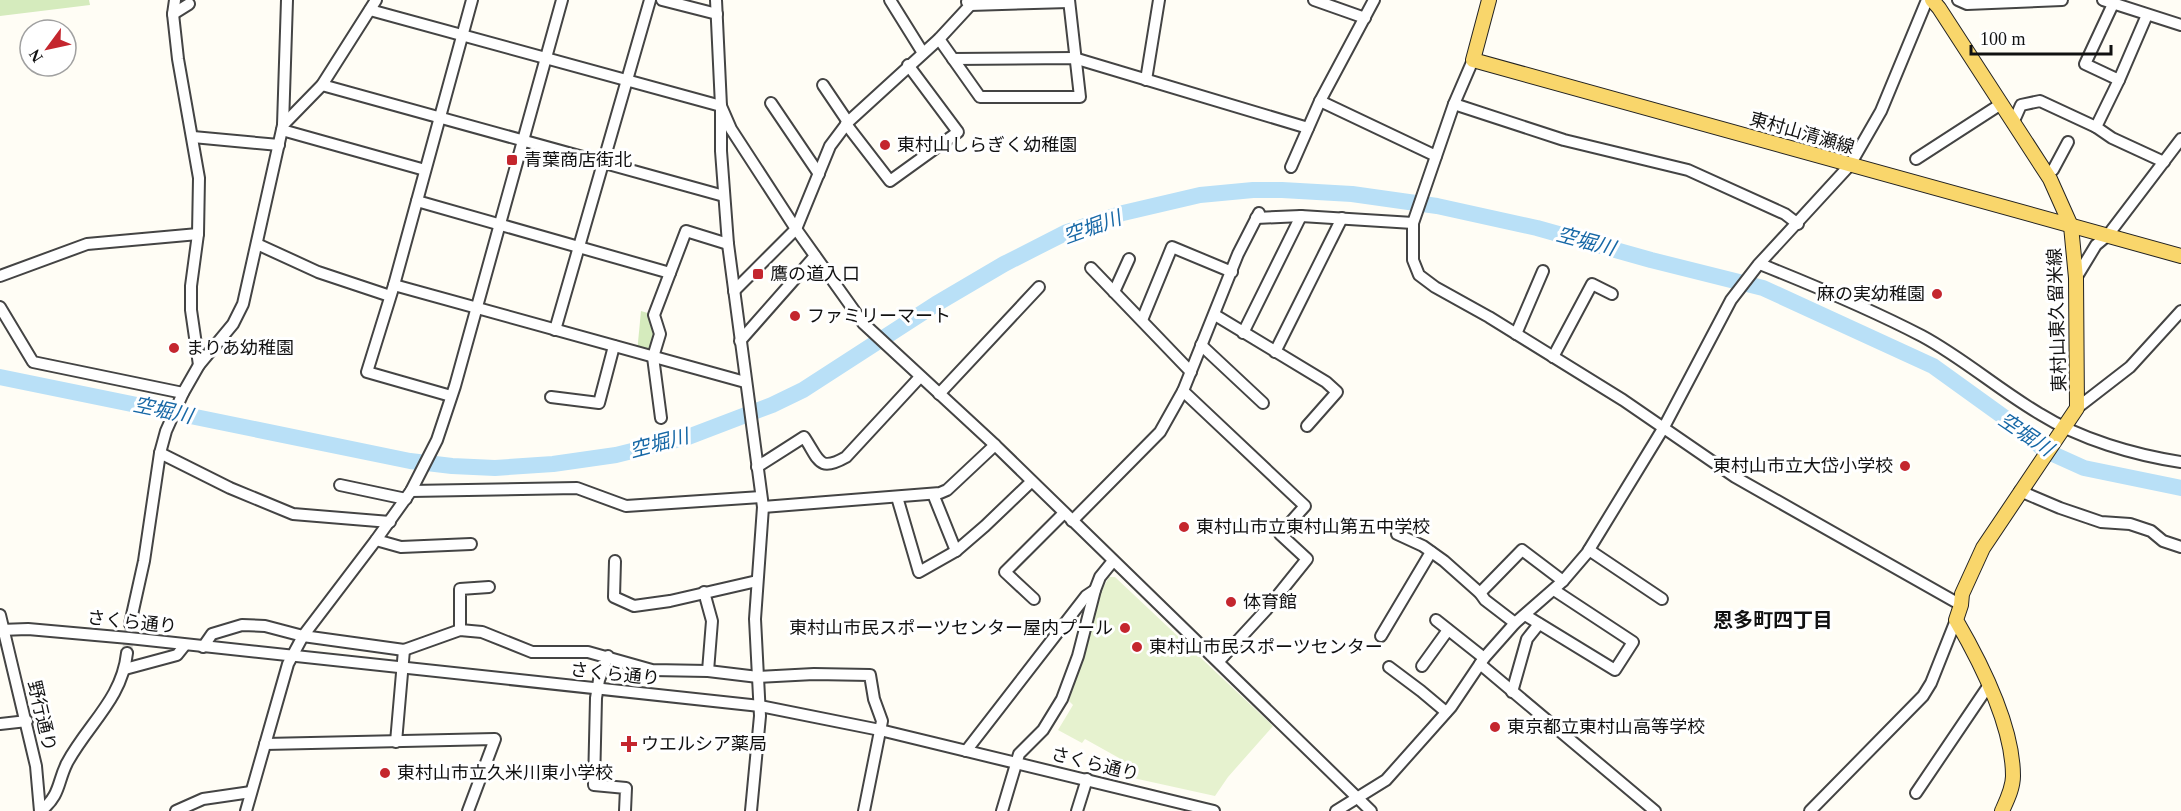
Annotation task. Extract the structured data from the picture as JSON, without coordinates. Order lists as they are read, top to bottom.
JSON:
{
  "streets": {
    "main road": ["東村山清瀬線", "東村山東久留米線"],
    "street": ["さくら通り", "野行通り"]
  },
  "crossings": [
    ["東村山清瀬線", "東村山東久留米線"],
    ["さくら通り", "野行通り"]
  ],
  "districts": ["恩多町四丁目"],
  "water": ["空堀川"],
  "places": {
    "other": [
      "東村山しらぎく幼稚園",
      "麻の実幼稚園",
      "ファミリーマート",
      "まりあ幼稚園",
      "東村山市立大岱小学校",
      "東村山市立東村山第五中学校",
      "体育館",
      "東村山市民スポーツセンター屋内プール",
      "東村山市民スポーツセンター",
      "東京都立東村山高等学校",
      "東村山市立久米川東小学校"
    ],
    "transit": ["青葉商店街北", "鷹の道入口"],
    "health": ["ウエルシア薬局"]
  },
  "scale_bar": "100 m",
  "north": "bottom left"
}
